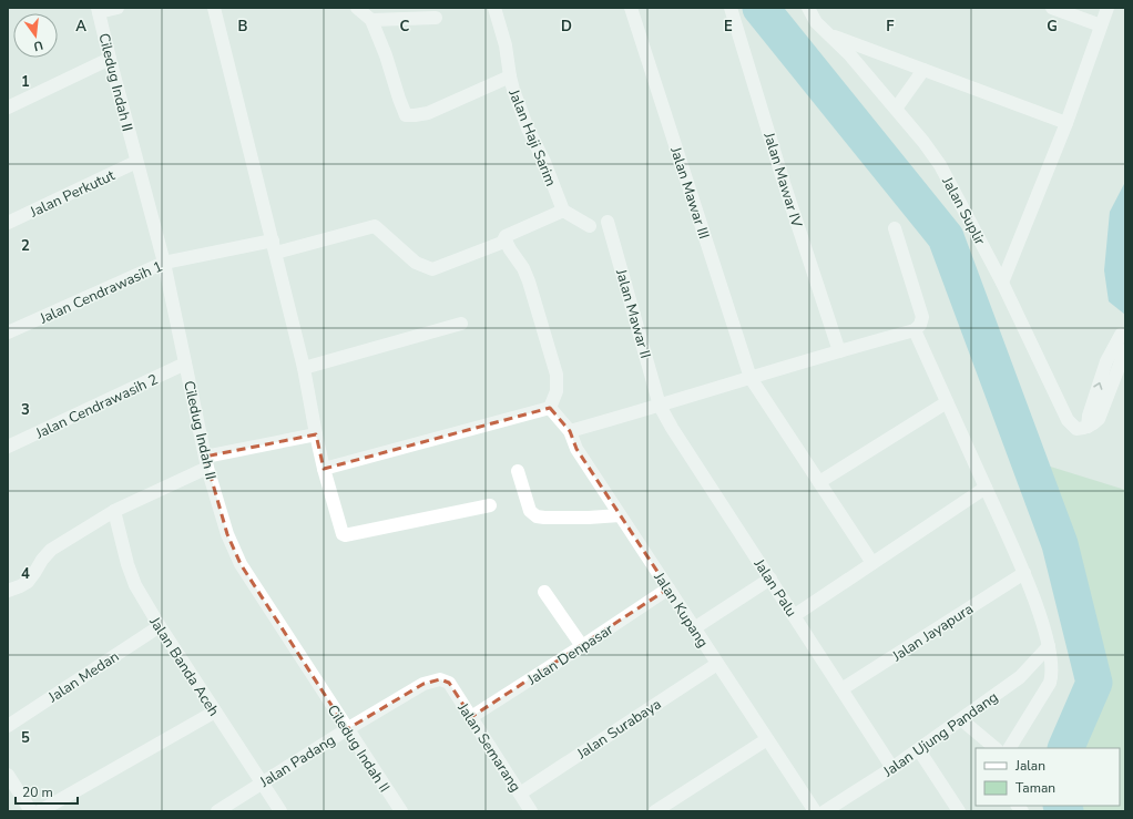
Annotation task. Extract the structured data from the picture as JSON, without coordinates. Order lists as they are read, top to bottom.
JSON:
{
  "streets": {
    "street": [
      "Ciledug Indah II",
      "Jalan Haji Sarim",
      "Jalan Mawar IV",
      "Jalan Perkutut",
      "Jalan Mawar III",
      "Jalan Suplir",
      "Jalan Cendrawasih 1",
      "Jalan Mawar II",
      "Jalan Cendrawasih 2",
      "Jalan Palu",
      "Jalan Kupang",
      "Jalan Jayapura",
      "Jalan Denpasar",
      "Jalan Banda Aceh",
      "Jalan Medan",
      "Jalan Surabaya",
      "Jalan Ujung Pandang",
      "Jalan Semarang",
      "Jalan Padang"
    ]
  },
  "crossings": [
    ["Ciledug Indah II", "Jalan Perkutut"],
    ["Ciledug Indah II", "Jalan Cendrawasih 1"],
    ["Ciledug Indah II", "Jalan Cendrawasih 2"],
    ["Ciledug Indah II", "Jalan Padang"],
    ["Jalan Mawar II", "Jalan Palu"],
    ["Jalan Palu", "Jalan Jayapura"],
    ["Jalan Palu", "Jalan Ujung Pandang"],
    ["Jalan Kupang", "Jalan Denpasar"],
    ["Jalan Kupang", "Jalan Surabaya"],
    ["Jalan Denpasar", "Jalan Semarang"],
    ["Jalan Banda Aceh", "Jalan Medan"],
    ["Jalan Banda Aceh", "Jalan Padang"],
    ["Jalan Surabaya", "Jalan Semarang"],
    ["Jalan Semarang", "Jalan Padang"]
  ],
  "legend": ["Jalan", "Taman"],
  "scale_bar": "20 m",
  "north": "bottom",
  "grid": {
    "columns": [
      "A",
      "B",
      "C",
      "D",
      "E",
      "F",
      "G"
    ],
    "rows": [
      "1",
      "2",
      "3",
      "4",
      "5"
    ]
  }
}
